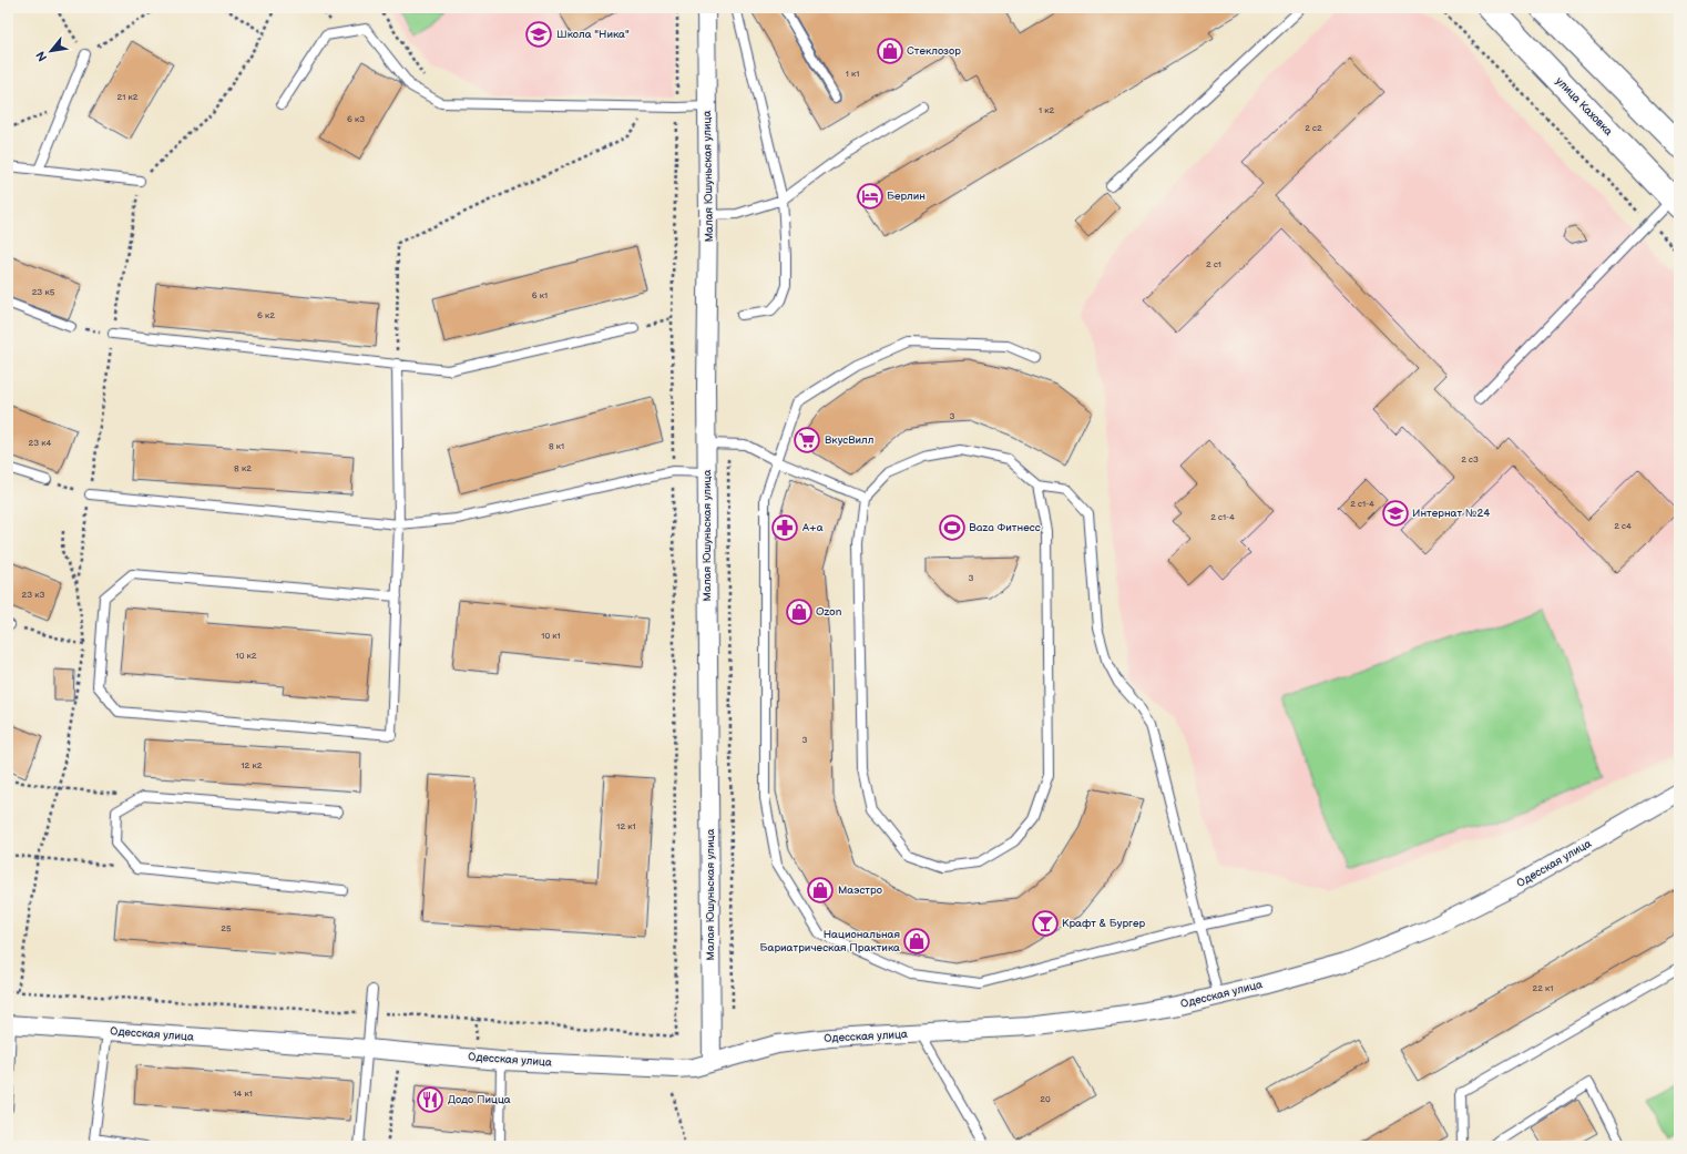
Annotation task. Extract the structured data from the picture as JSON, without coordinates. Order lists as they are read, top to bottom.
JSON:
{
  "streets": {
    "main road": ["улица Каховка"],
    "street": ["Малая Юшуньская улица", "Одесская улица"]
  },
  "crossings": [
    ["Малая Юшуньская улица", "Одесская улица"]
  ],
  "places": {
    "school or university": ["Школа \"Ника\"", "Интернат №24"],
    "shop": [
      "Стеклозор",
      "Ozon",
      "Маэстро",
      "Национальная Бариатрическая Практика"
    ],
    "hotel": ["Берлин"],
    "supermarket": ["ВкусВилл"],
    "pharmacy": ["А+а"],
    "sports": ["Baza Фитнесс"],
    "bar": ["Крафт & Бургер"],
    "restaurant": ["Додо Пицца"]
  },
  "house_numbers": [
    "1 к1",
    "21 к2",
    "1 к2",
    "6 к3",
    "2 с2",
    "2 с1",
    "23 к5",
    "6 к1",
    "6 к2",
    "3",
    "23 к4",
    "8 к1",
    "2 с3",
    "8 к2",
    "2 с1-4",
    "2 с1-4",
    "2 с4",
    "3",
    "23 к3",
    "10 к1",
    "10 к2",
    "3",
    "12 к2",
    "12 к1",
    "25",
    "22 к1",
    "14 к1",
    "20"
  ],
  "north": "bottom left"
}
